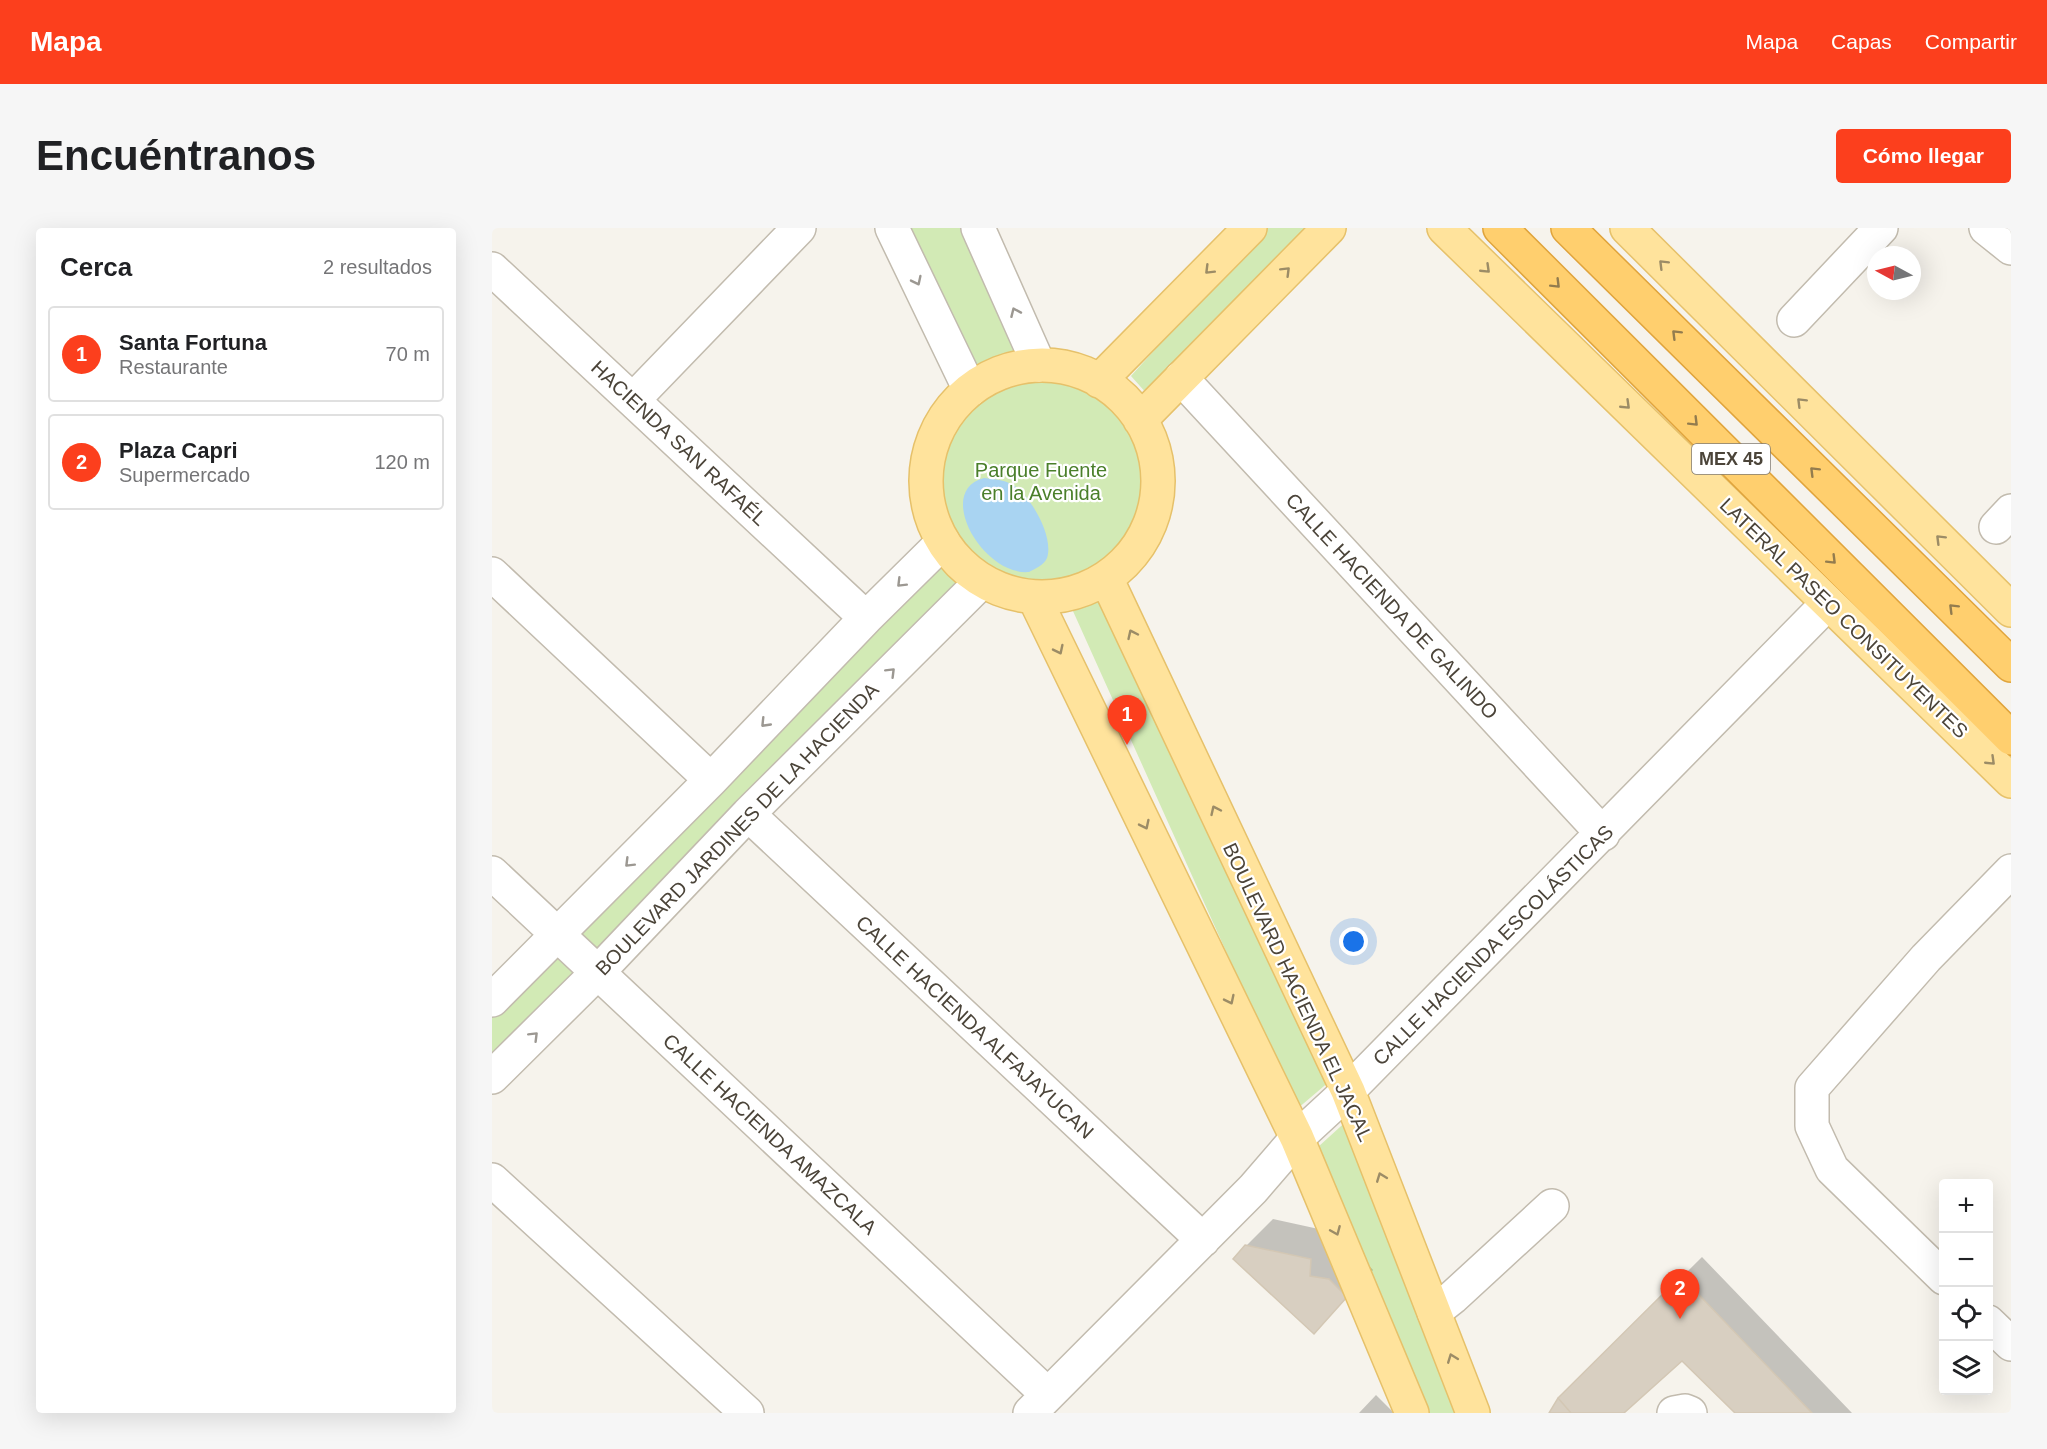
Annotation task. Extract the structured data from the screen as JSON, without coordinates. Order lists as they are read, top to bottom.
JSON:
{
  "streets": {
    "highway": ["MEX 45"],
    "main road": ["LATERAL PASEO CONSITUYENTES", "BOULEVARD HACIENDA EL JACAL"],
    "street": [
      "HACIENDA SAN RAFAÉL",
      "CALLE HACIENDA DE GALINDO",
      "BOULEVARD JARDINES DE LA HACIENDA",
      "CALLE HACIENDA ESCOLÁSTICAS",
      "CALLE HACIENDA ALFAJAYUCAN",
      "CALLE HACIENDA AMAZCALA"
    ]
  },
  "crossings": [
    ["CALLE HACIENDA DE GALINDO", "CALLE HACIENDA ESCOLÁSTICAS"],
    ["LATERAL PASEO CONSITUYENTES", "CALLE HACIENDA ESCOLÁSTICAS"],
    ["BOULEVARD JARDINES DE LA HACIENDA", "CALLE HACIENDA ALFAJAYUCAN"],
    ["BOULEVARD JARDINES DE LA HACIENDA", "CALLE HACIENDA AMAZCALA"],
    ["CALLE HACIENDA ESCOLÁSTICAS", "BOULEVARD HACIENDA EL JACAL"],
    ["CALLE HACIENDA ESCOLÁSTICAS", "CALLE HACIENDA ALFAJAYUCAN"],
    ["CALLE HACIENDA ESCOLÁSTICAS", "CALLE HACIENDA AMAZCALA"]
  ],
  "parks": ["Parque Fuente en la Avenida"],
  "north": "left",
  "page": {
    "header": "Mapa",
    "nav": ["Mapa", "Capas", "Compartir"],
    "buttons": "Cómo llegar",
    "title": "Encuéntranos",
    "heading": ["Cerca", "2 resultados"],
    "list": [
      {
        "mark": "1",
        "name": "Santa Fortuna",
        "note": "Restaurante",
        "value": "70 m"
      },
      {
        "mark": "2",
        "name": "Plaza Capri",
        "note": "Supermercado",
        "value": "120 m"
      }
    ],
    "pins": ["1", "2"],
    "map_buttons": ["+", "−"]
  }
}
